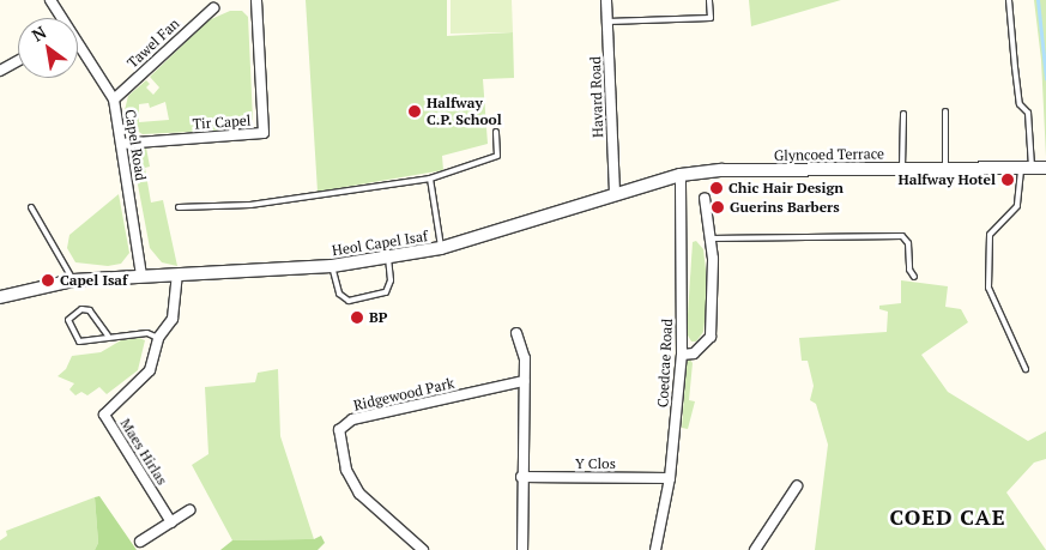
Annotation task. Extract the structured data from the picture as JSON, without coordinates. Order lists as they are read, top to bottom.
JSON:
{
  "streets": {
    "street": [
      "Tawel Fan",
      "Havard Road",
      "Tir Capel",
      "Capel Road",
      "Glyncoed Terrace",
      "Heol Capel Isaf",
      "Coedcae Road",
      "Ridgewood Park",
      "Maes Hirlas",
      "Y Clos"
    ]
  },
  "crossings": [
    ["Tawel Fan", "Capel Road"],
    ["Havard Road", "Glyncoed Terrace"],
    ["Havard Road", "Heol Capel Isaf"],
    ["Tir Capel", "Capel Road"],
    ["Capel Road", "Heol Capel Isaf"],
    ["Glyncoed Terrace", "Heol Capel Isaf"],
    ["Glyncoed Terrace", "Coedcae Road"],
    ["Heol Capel Isaf", "Maes Hirlas"],
    ["Coedcae Road", "Y Clos"]
  ],
  "districts": ["COED CAE"],
  "places": [
    "Halfway C.P. School",
    "Halfway Hotel",
    "Chic Hair Design",
    "Guerins Barbers",
    "Capel Isaf",
    "BP"
  ],
  "north": "top left"
}
